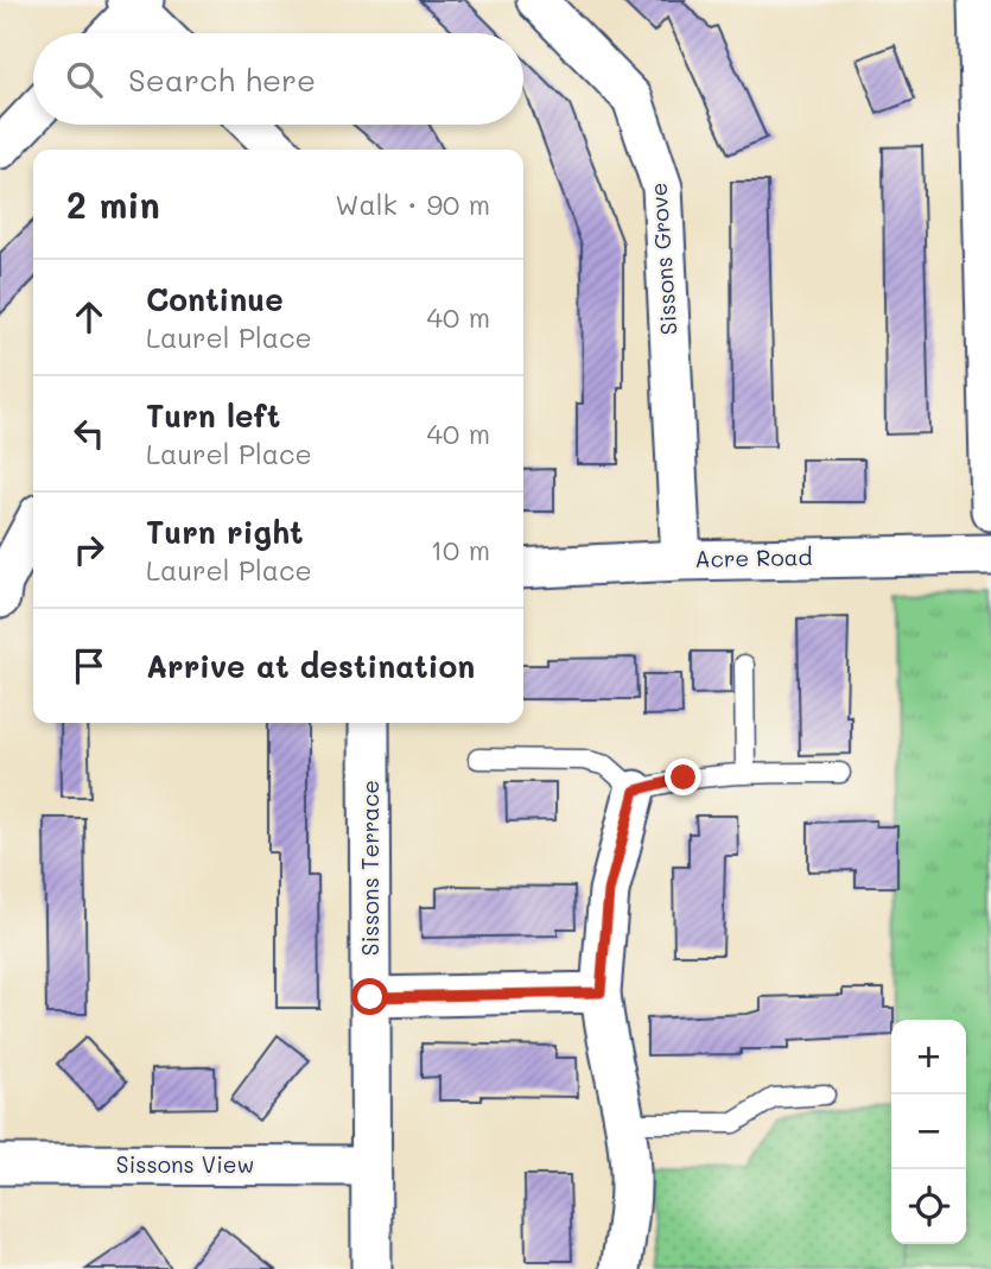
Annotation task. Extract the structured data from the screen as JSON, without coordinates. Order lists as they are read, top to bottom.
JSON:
{
  "streets": {
    "street": [
      "Sissons Grove",
      "Acre Road",
      "Sissons Terrace",
      "Sissons View"
    ]
  },
  "crossings": [
    ["Sissons Grove", "Acre Road"],
    ["Sissons Terrace", "Sissons View"]
  ],
  "page": {
    "search": "Search here",
    "heading": ["2 min", "Walk · 90 m"],
    "list": [
      ["Continue", "Laurel Place", "40 m"],
      ["Turn left", "Laurel Place", "40 m"],
      ["Turn right", "Laurel Place", "10 m"],
      "Arrive at destination"
    ],
    "map_buttons": ["+", "−"]
  }
}
